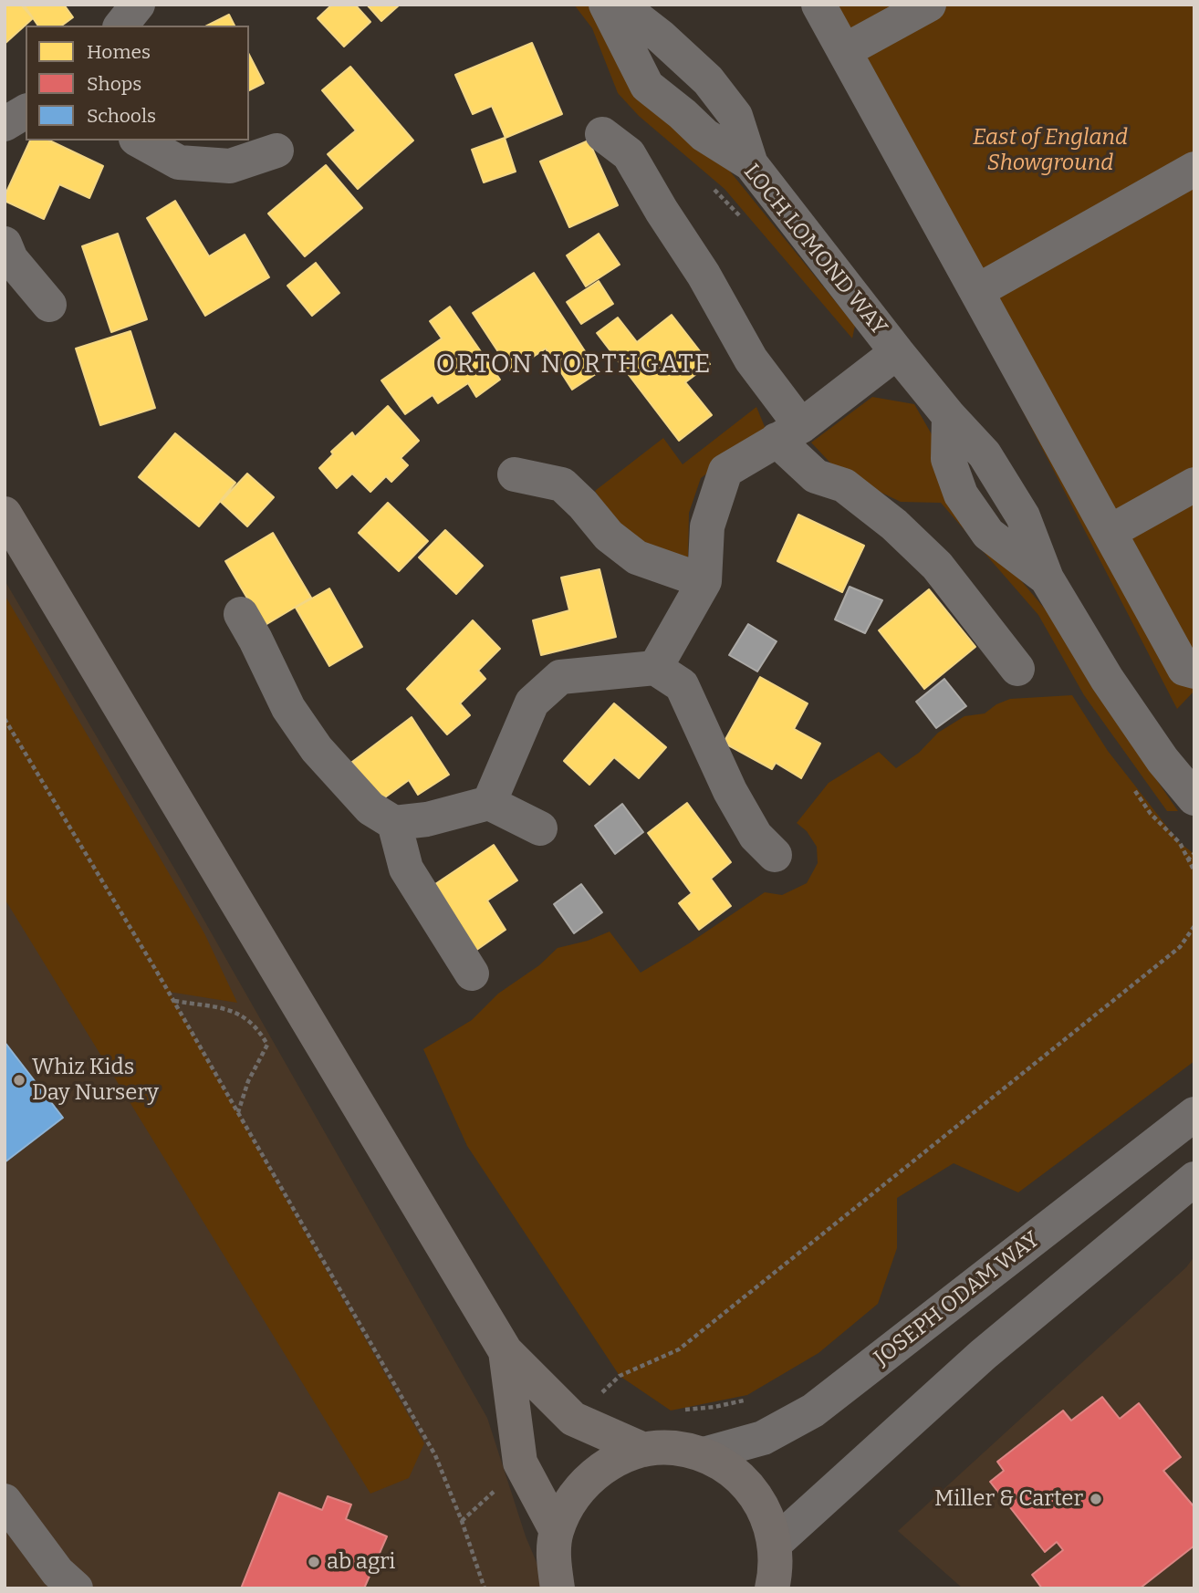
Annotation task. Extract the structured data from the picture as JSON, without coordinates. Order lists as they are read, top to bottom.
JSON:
{
  "streets": {
    "street": ["LOCH LOMOND WAY", "JOSEPH ODAM WAY"]
  },
  "districts": ["ORTON NORTHGATE"],
  "parks": ["East of England Showground"],
  "places": ["Whiz Kids Day Nursery", "Miller & Carter", "ab agri"],
  "legend": ["Homes", "Shops", "Schools"]
}
